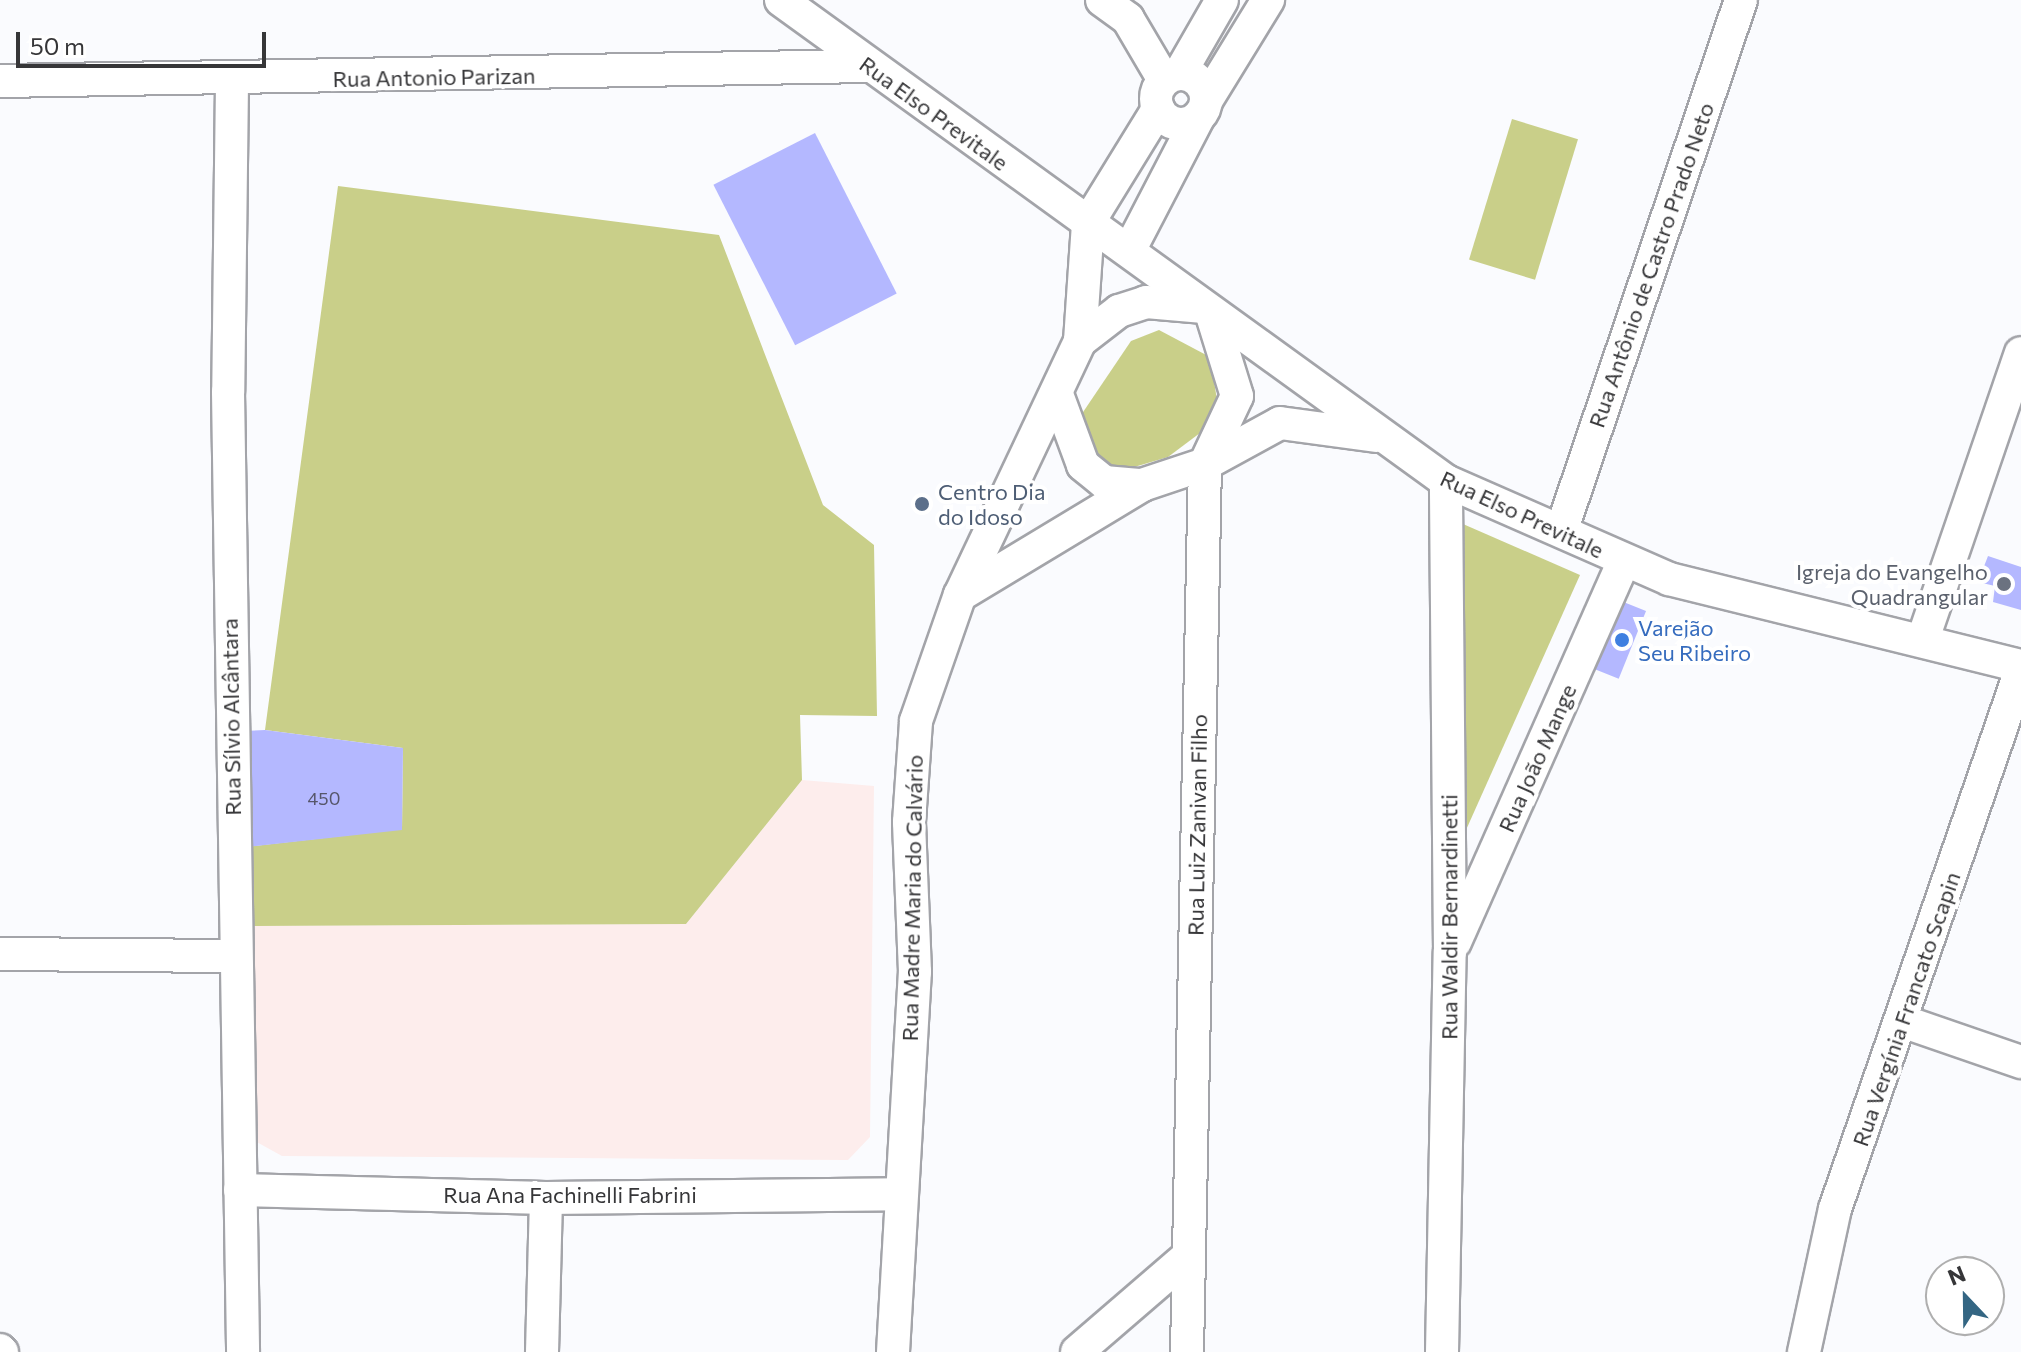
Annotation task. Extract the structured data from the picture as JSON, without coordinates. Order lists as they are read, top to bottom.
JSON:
{
  "streets": {
    "street": [
      "Rua Antonio Parizan",
      "Rua Elso Previtale",
      "Rua Antônio de Castro Prado Neto",
      "Rua Sílvio Alcântara",
      "Rua João Mange",
      "Rua Luiz Zanivan Filho",
      "Rua Madre Maria do Calvário",
      "Rua Waldir Bernardinetti",
      "Rua Vergínia Francato Scapin",
      "Rua Ana Fachinelli Fabrini"
    ]
  },
  "crossings": [
    ["Rua Antonio Parizan", "Rua Elso Previtale"],
    ["Rua Antonio Parizan", "Rua Sílvio Alcântara"],
    ["Rua Elso Previtale", "Rua Antônio de Castro Prado Neto"],
    ["Rua Elso Previtale", "Rua João Mange"],
    ["Rua Elso Previtale", "Rua Luiz Zanivan Filho"],
    ["Rua Elso Previtale", "Rua Madre Maria do Calvário"],
    ["Rua Elso Previtale", "Rua Waldir Bernardinetti"],
    ["Rua Elso Previtale", "Rua Vergínia Francato Scapin"],
    ["Rua Sílvio Alcântara", "Rua Ana Fachinelli Fabrini"],
    ["Rua João Mange", "Rua Waldir Bernardinetti"],
    ["Rua Luiz Zanivan Filho", "Rua Madre Maria do Calvário"],
    ["Rua Madre Maria do Calvário", "Rua Ana Fachinelli Fabrini"]
  ],
  "places": ["Centro Dia do Idoso", "Igreja do Evangelho Quadrangular", "Varejão Seu Ribeiro"],
  "house_numbers": ["450"],
  "scale_bar": "50 m",
  "north": "top"
}
